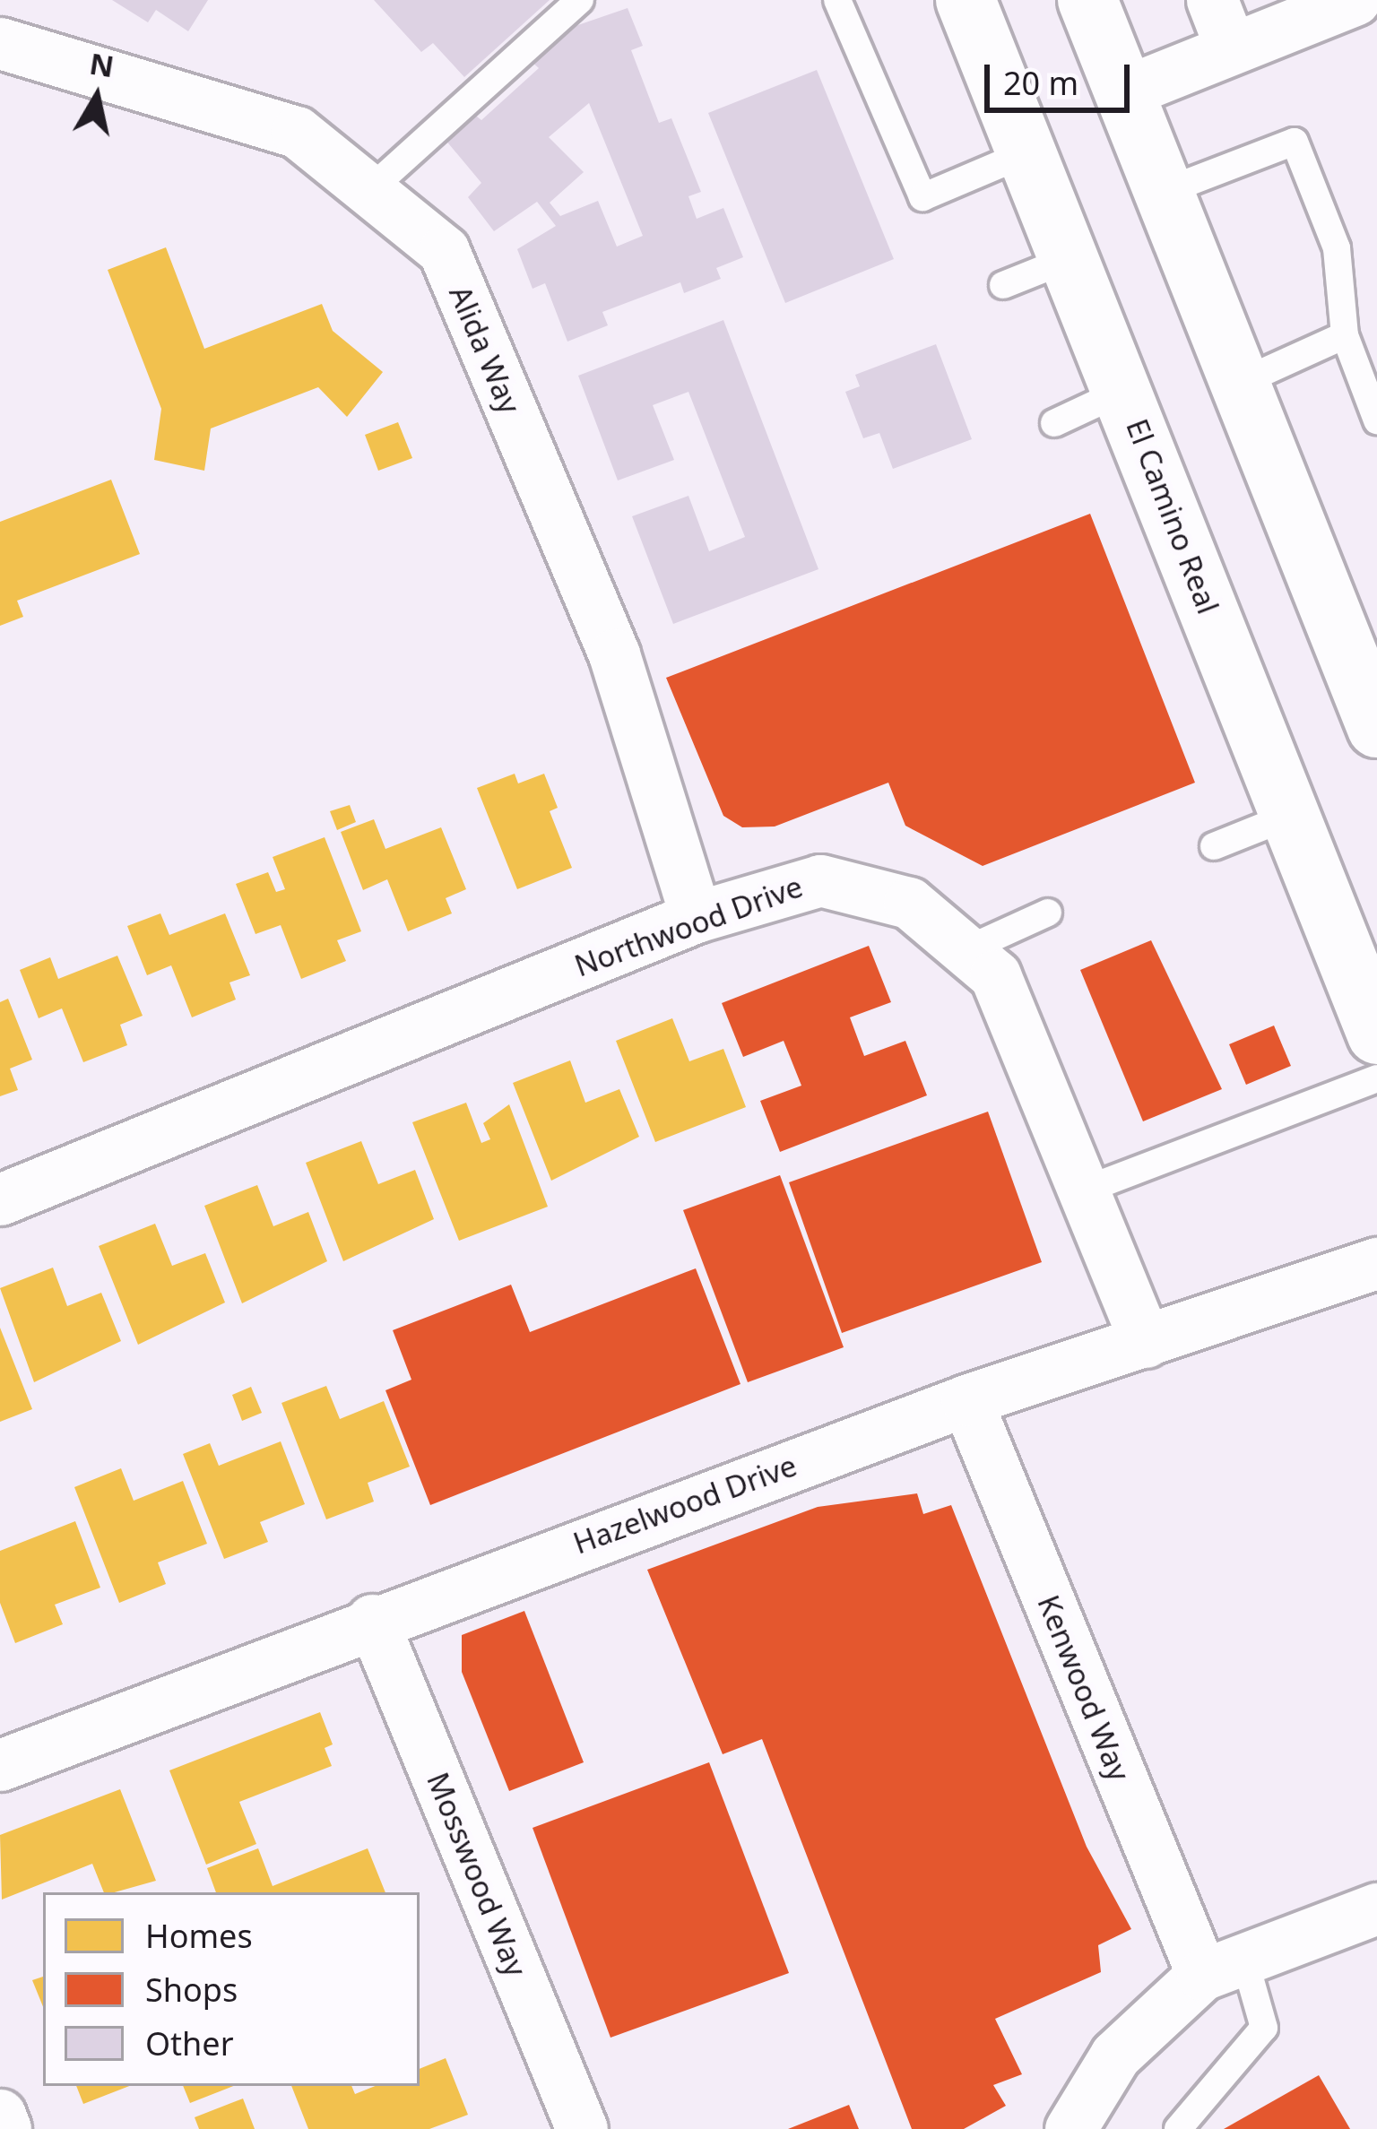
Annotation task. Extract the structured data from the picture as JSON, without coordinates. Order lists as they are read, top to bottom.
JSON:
{
  "streets": {
    "main road": ["El Camino Real"],
    "street": [
      "Alida Way",
      "Northwood Drive",
      "Hazelwood Drive",
      "Kenwood Way",
      "Mosswood Way"
    ]
  },
  "crossings": [
    ["Alida Way", "Northwood Drive"],
    ["Northwood Drive", "Hazelwood Drive"],
    ["Hazelwood Drive", "Kenwood Way"],
    ["Hazelwood Drive", "Mosswood Way"]
  ],
  "legend": ["Homes", "Shops", "Other"],
  "scale_bar": "20 m",
  "north": "top"
}
